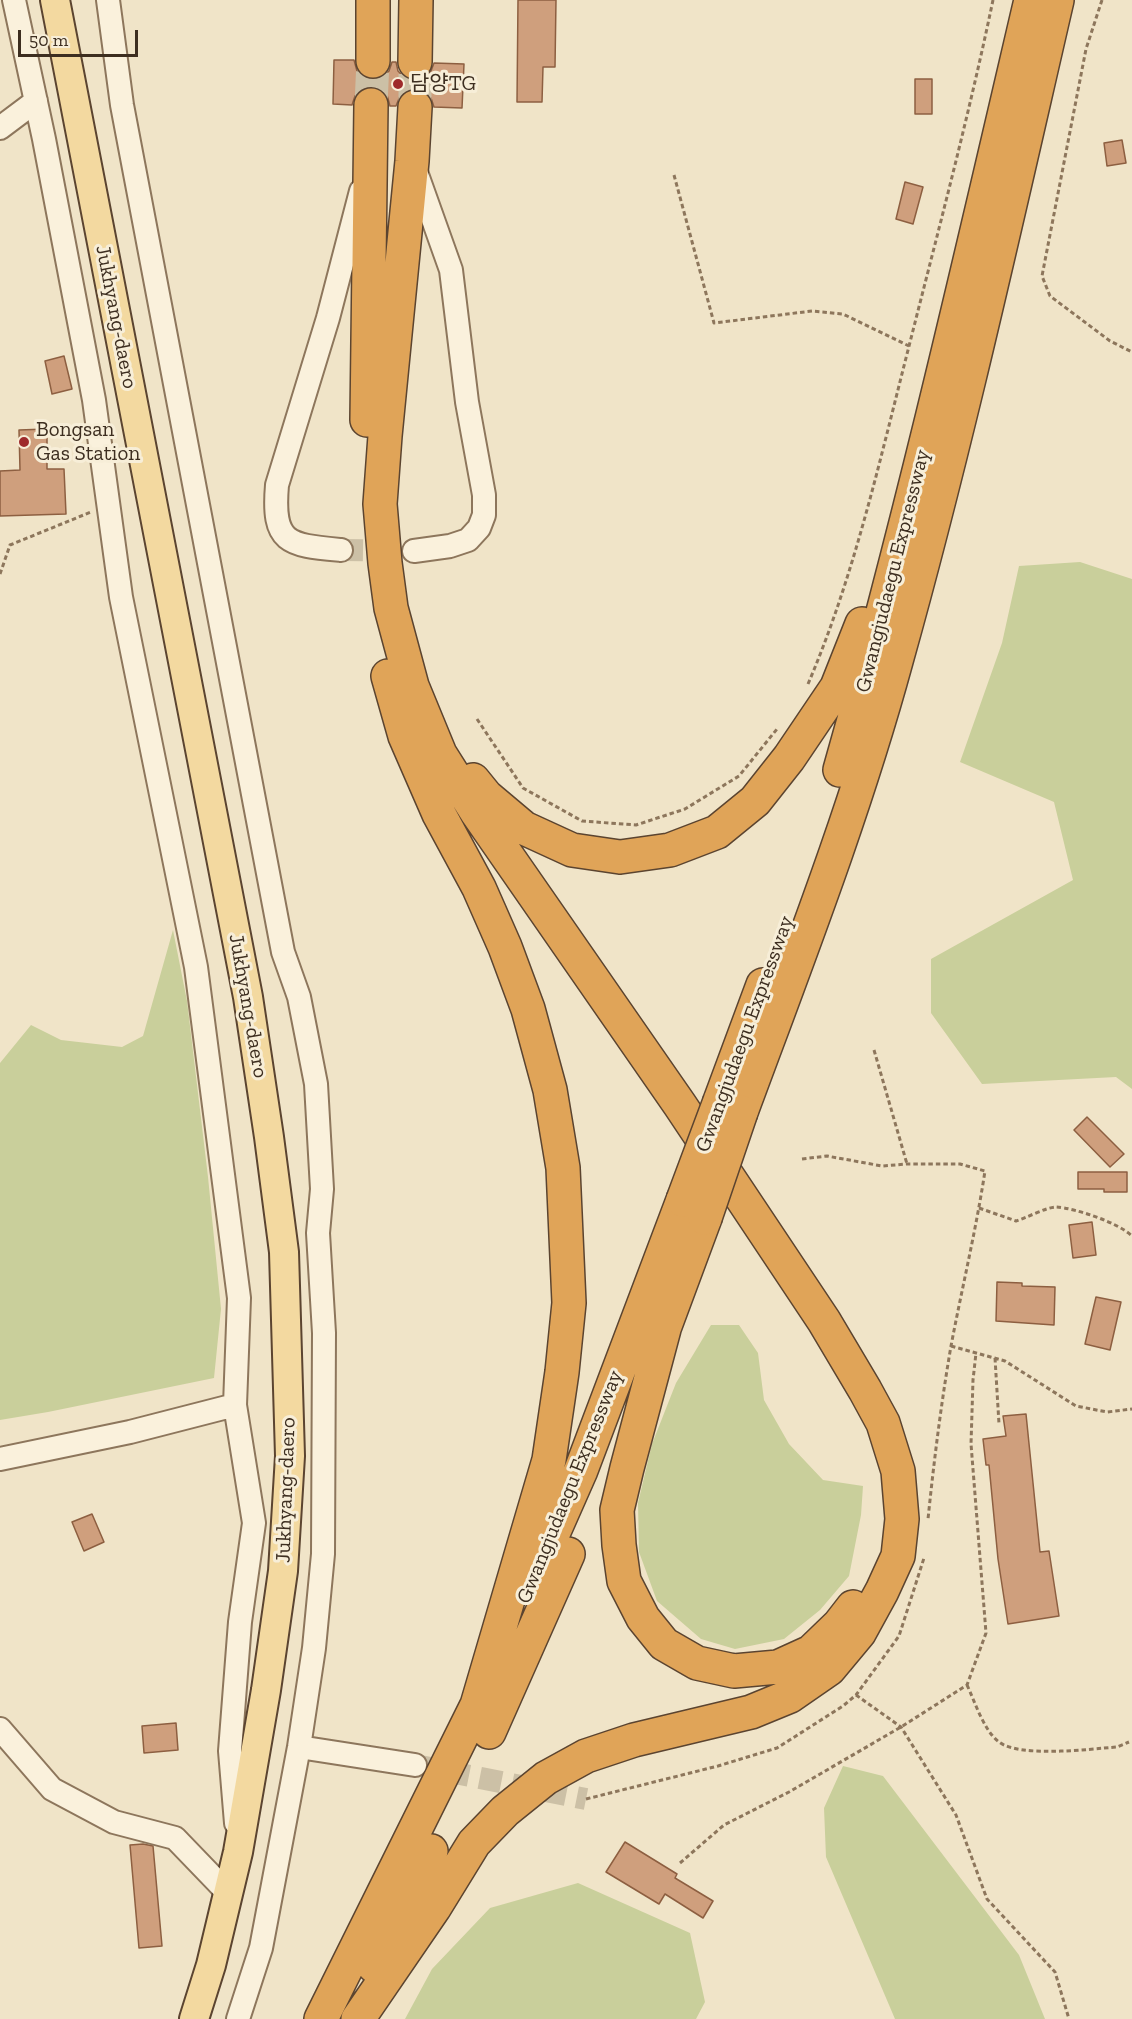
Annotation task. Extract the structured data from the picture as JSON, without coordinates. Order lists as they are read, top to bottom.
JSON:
{
  "streets": {
    "highway": ["Gwangjudaegu Expressway"],
    "main road": ["Jukhyang-daero"]
  },
  "places": ["담양TG", "Bongsan Gas Station"],
  "scale_bar": "50 m"
}
